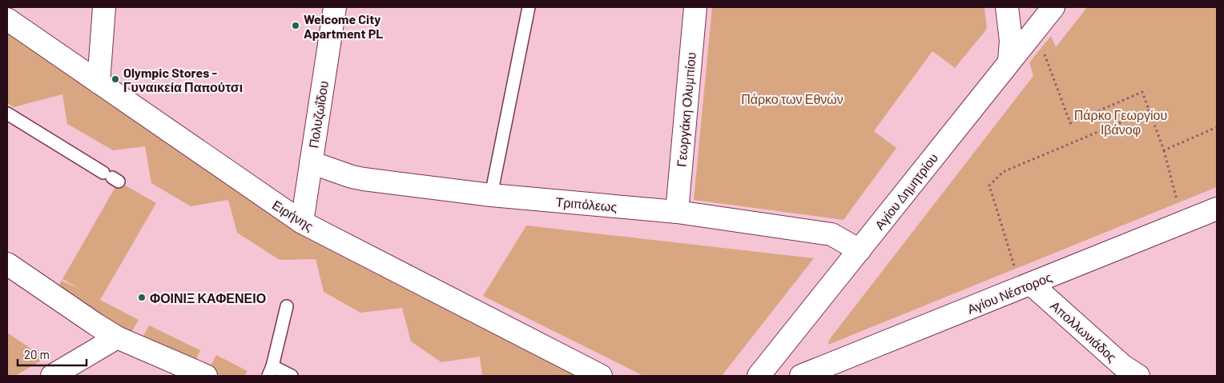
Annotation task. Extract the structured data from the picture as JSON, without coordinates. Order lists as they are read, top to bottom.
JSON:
{
  "streets": {
    "main road": [
      "Γεωργάκη Ολυμπίου",
      "Πολυζωΐδου",
      "Αγίου Δημητρίου",
      "Τριπόλεως",
      "Ειρήνης",
      "Αγίου Νέστορος",
      "Απολλωνιάδος"
    ]
  },
  "crossings": [
    ["Γεωργάκη Ολυμπίου", "Τριπόλεως"],
    ["Πολυζωΐδου", "Τριπόλεως"],
    ["Πολυζωΐδου", "Ειρήνης"],
    ["Αγίου Δημητρίου", "Τριπόλεως"],
    ["Αγίου Νέστορος", "Απολλωνιάδος"]
  ],
  "parks": ["Πάρκο των Εθνών", "Πάρκο Γεωργίου Ιβάνοφ"],
  "places": ["Welcome City Apartment PL", "Olympic Stores - Γυναικεία Παπούτσι", "ΦΟΙΝΙΞ ΚΑΦΕΝΕΙΟ"],
  "scale_bar": "20 m"
}
